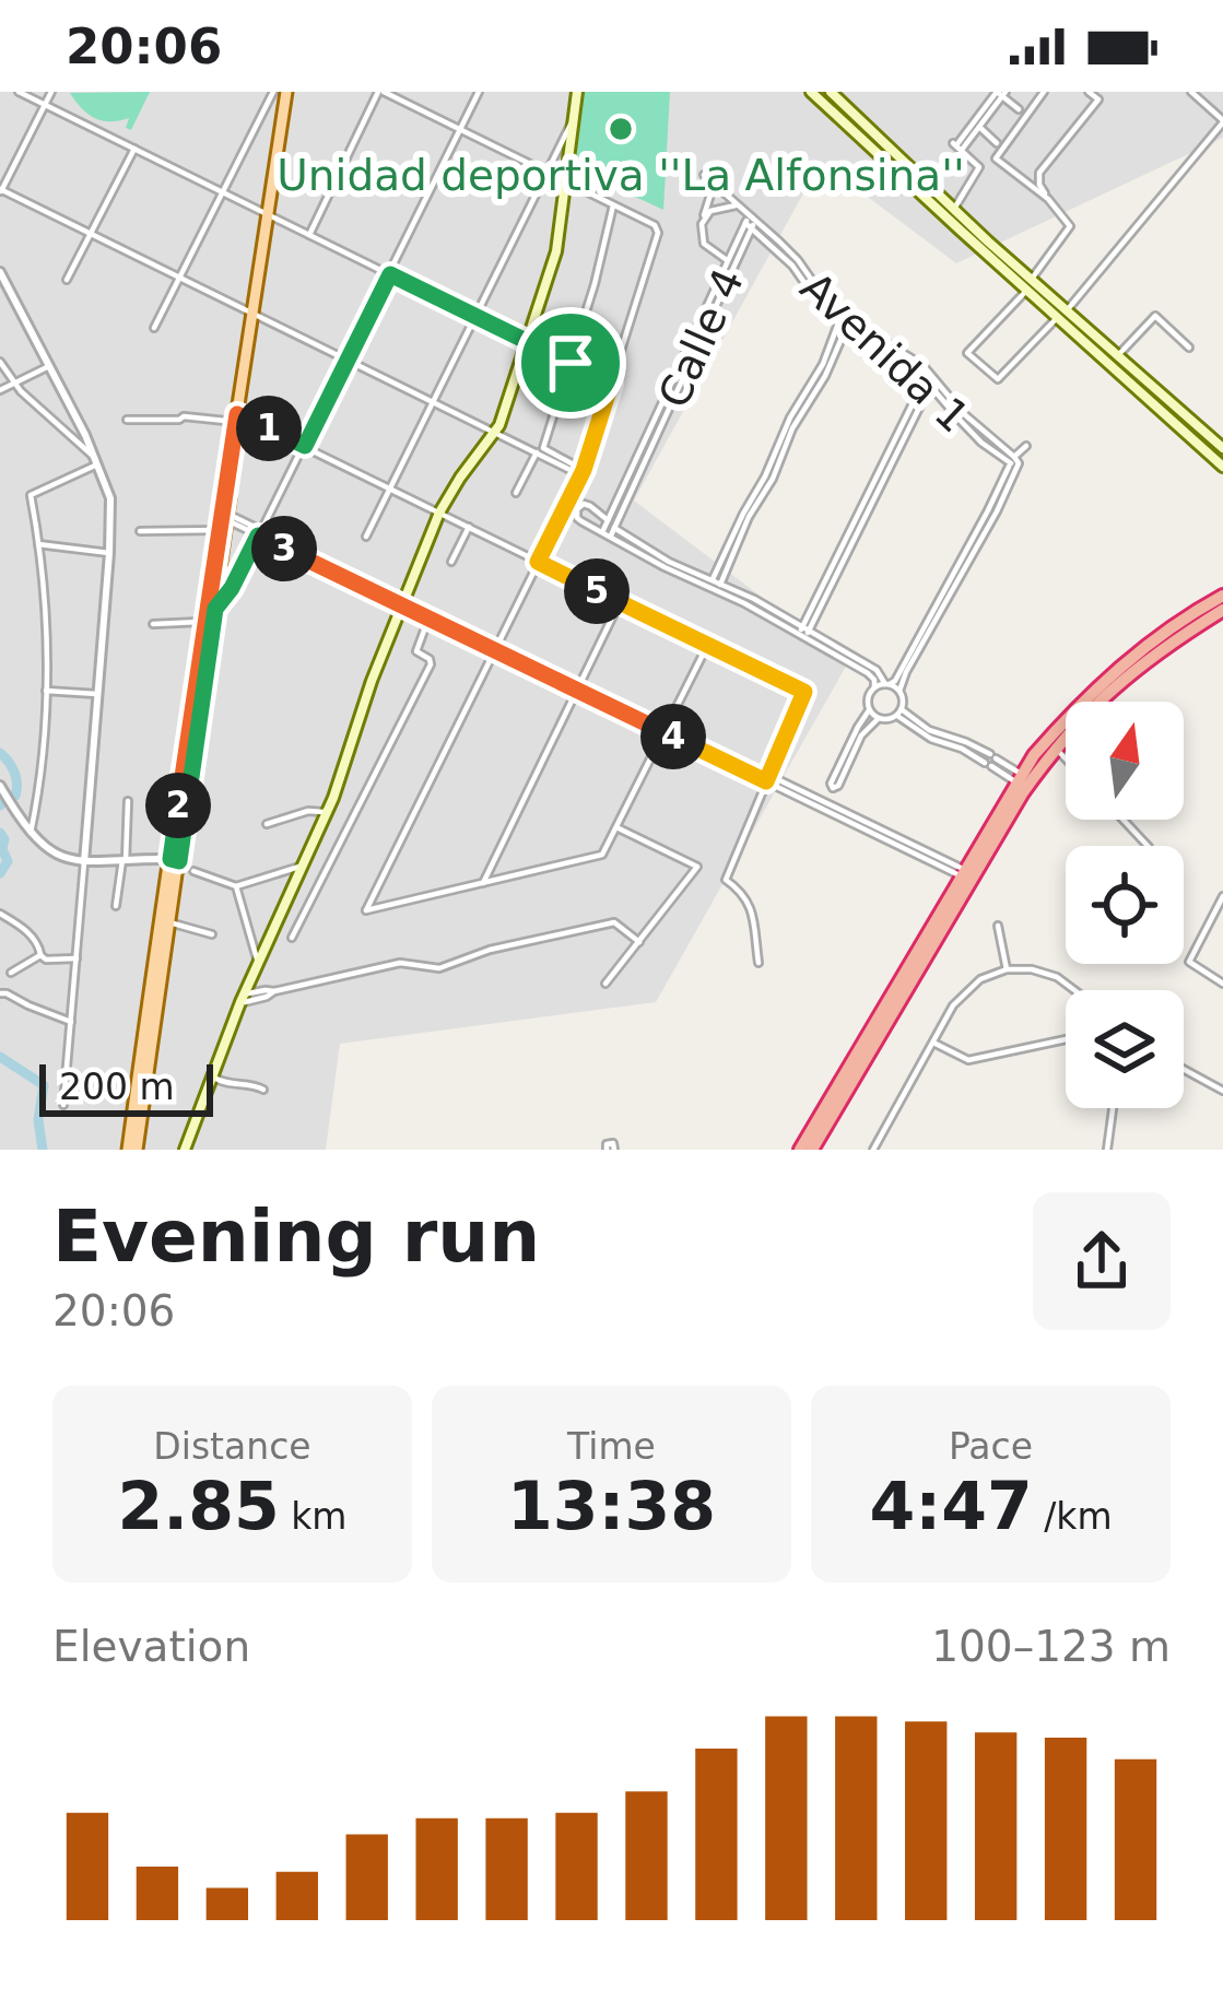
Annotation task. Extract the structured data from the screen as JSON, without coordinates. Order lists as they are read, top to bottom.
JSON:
{
  "streets": {
    "street": ["Calle 4", "Avenida 1"]
  },
  "crossings": [
    ["Calle 4", "Avenida 1"]
  ],
  "places": ["Unidad deportiva ''La Alfonsina''"],
  "scale_bar": "200 m",
  "north": "top",
  "page": {
    "status": "20:06",
    "pins": [
      "1",
      "3",
      "5",
      "4",
      "2"
    ],
    "scale": "200 m",
    "heading": ["Evening run", "20:06"],
    "stats": [
      ["Distance", "2.85 km"],
      ["Time", "13:38"],
      ["Pace", "4:47 /km"]
    ],
    "chart": ["Elevation", "100–123 m"]
  }
}
